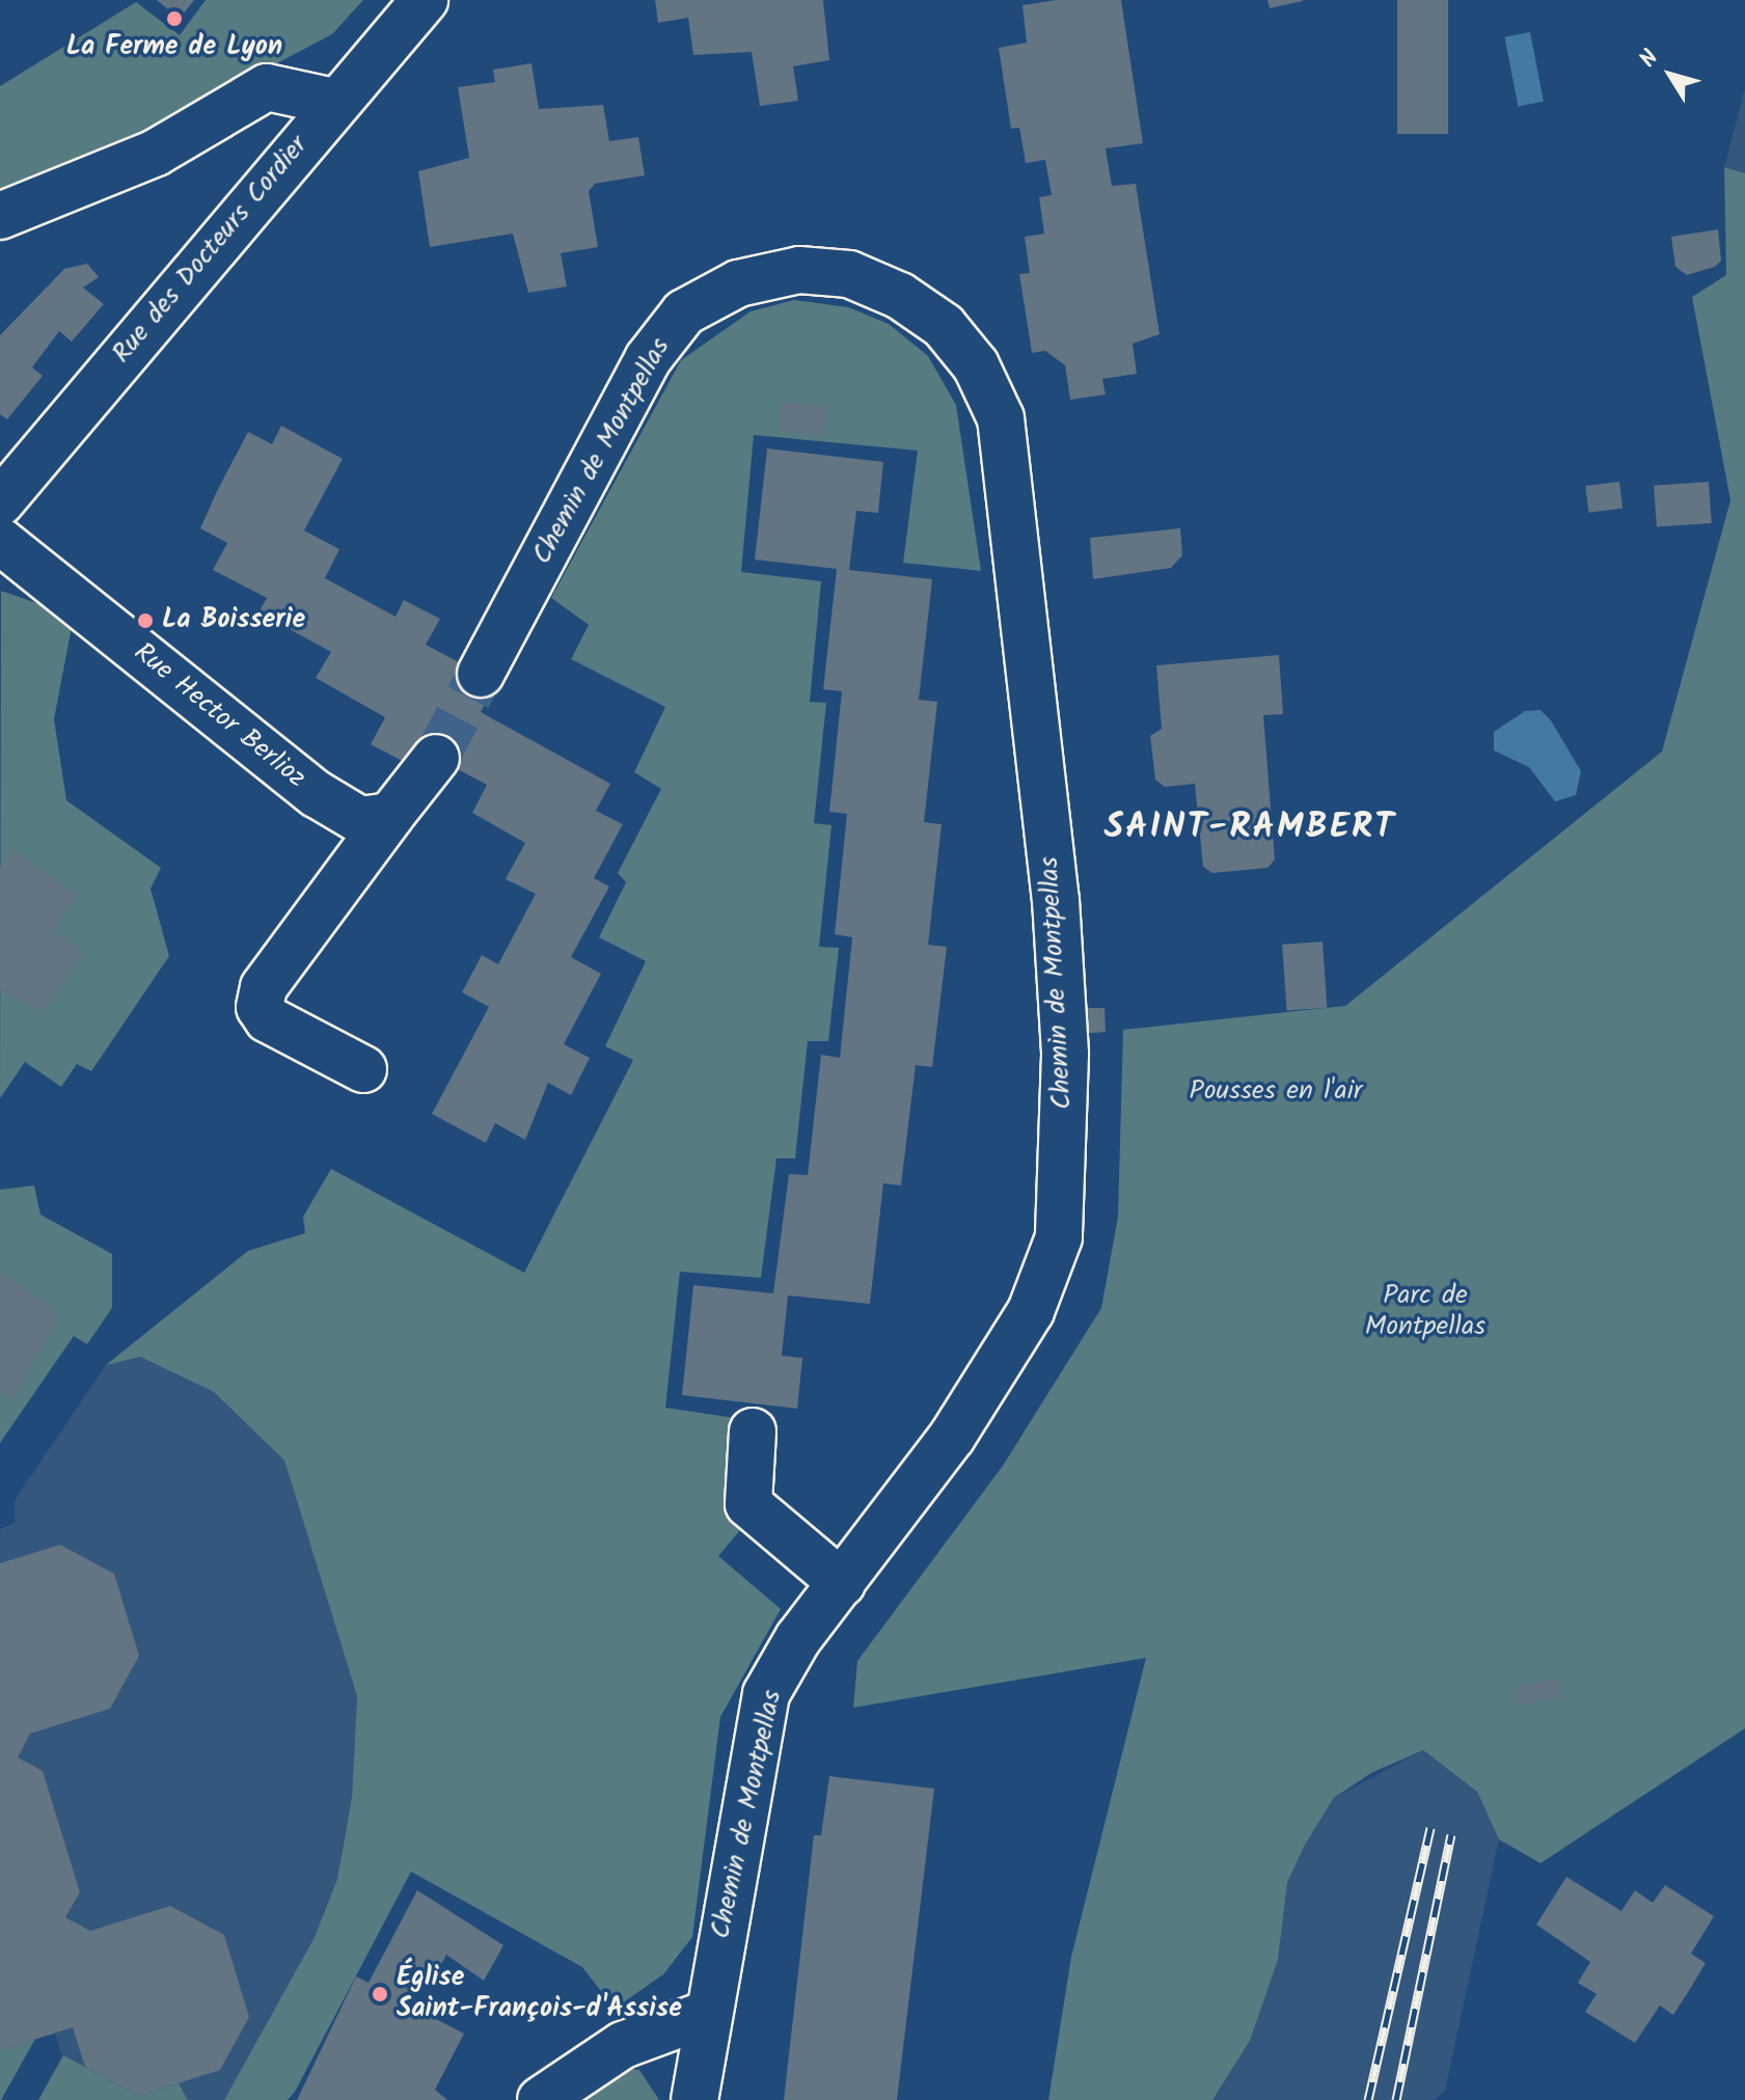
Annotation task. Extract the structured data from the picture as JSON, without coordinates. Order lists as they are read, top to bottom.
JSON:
{
  "streets": {
    "street": ["Rue des Docteurs Cordier", "Chemin de Montpellas", "Rue Hector Berlioz"]
  },
  "districts": ["SAINT-RAMBERT"],
  "parks": ["Pousses en l'air", "Parc de Montpellas"],
  "places": ["La Ferme de Lyon", "La Boisserie", "Église Saint-François-d'Assise"],
  "north": "top left"
}
